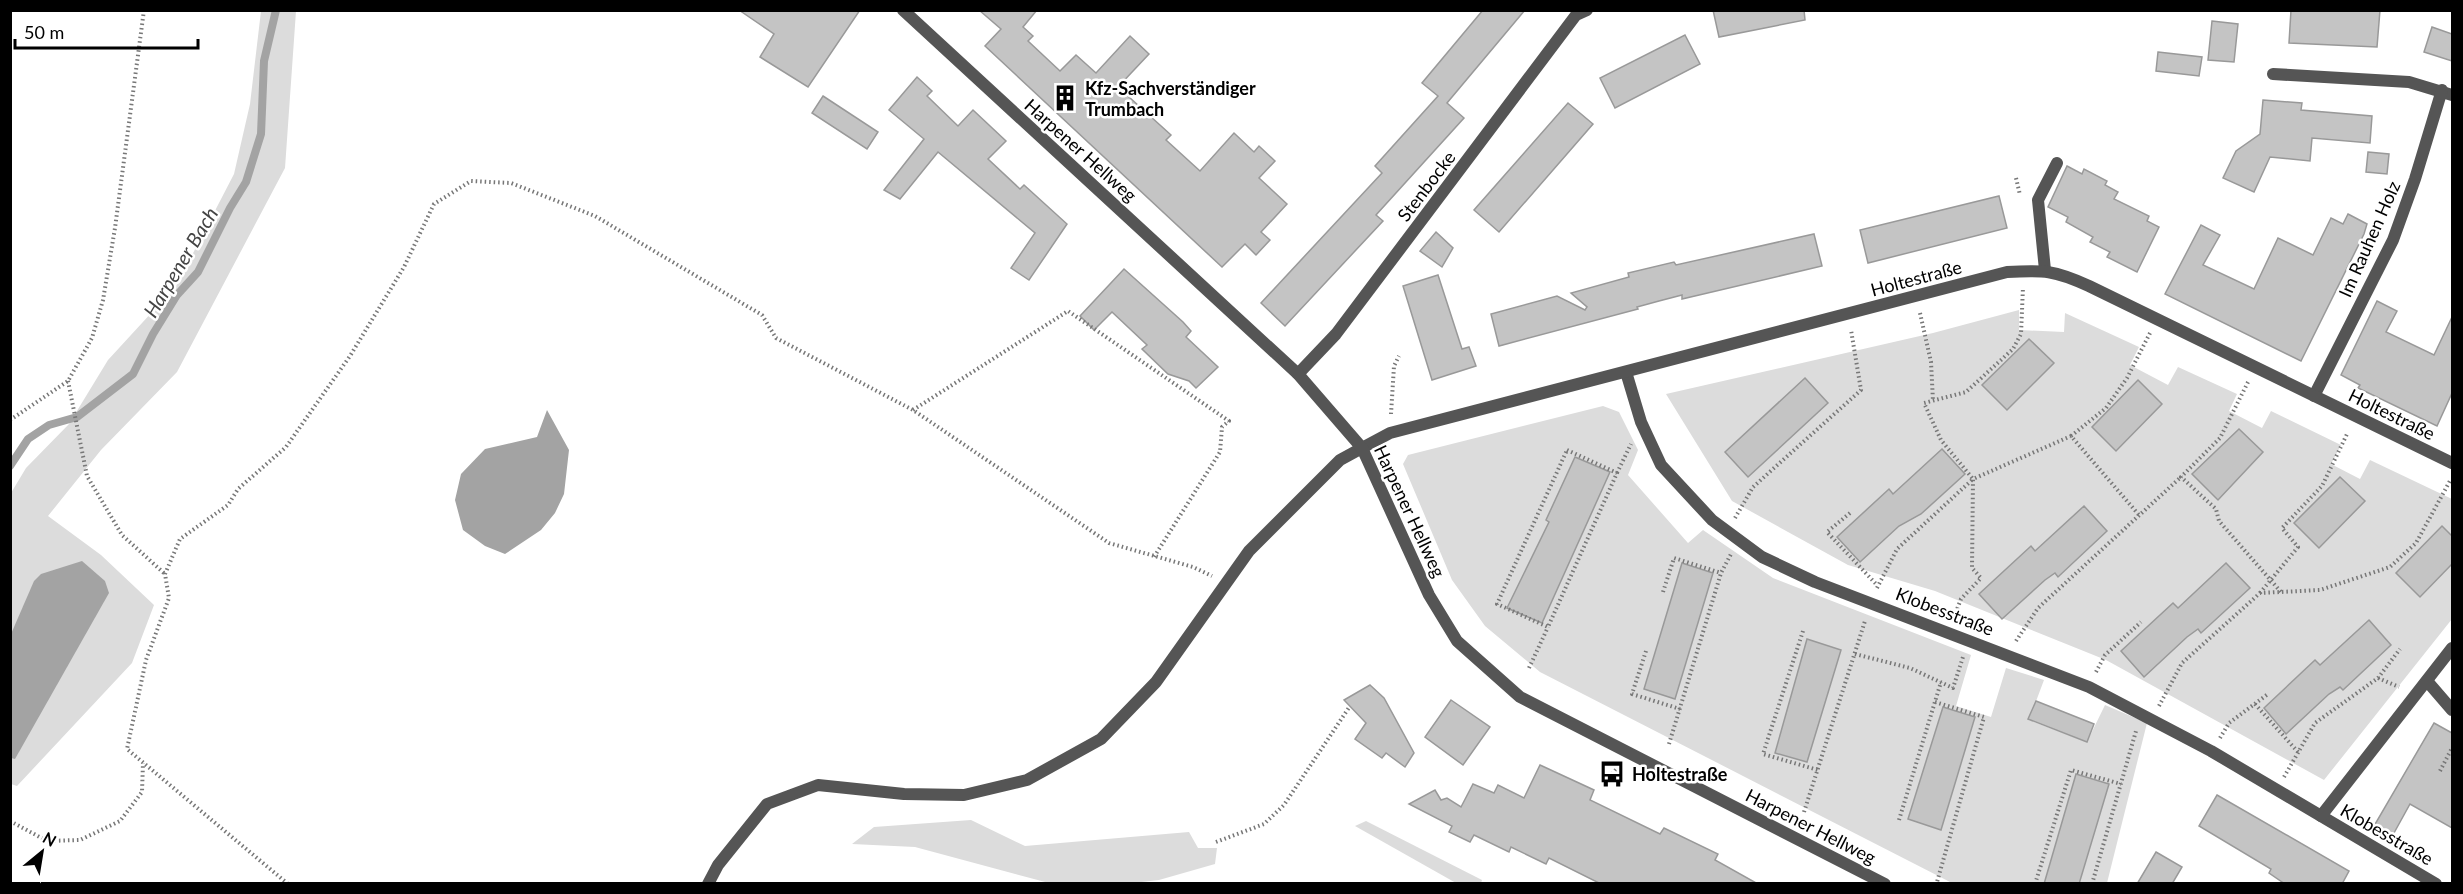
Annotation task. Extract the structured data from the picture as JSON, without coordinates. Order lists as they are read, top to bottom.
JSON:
{
  "streets": {
    "street": [
      "Harpener Hellweg",
      "Stenbocke",
      "Im Rauhen Holz",
      "Holtestraße",
      "Klobesstraße"
    ]
  },
  "crossings": [
    ["Harpener Hellweg", "Stenbocke"],
    ["Harpener Hellweg", "Holtestraße"],
    ["Im Rauhen Holz", "Holtestraße"],
    ["Holtestraße", "Klobesstraße"]
  ],
  "water": ["Harpener Bach"],
  "places": {
    "building": ["Kfz-Sachverständiger Trumbach"],
    "bus stop": ["Holtestraße"]
  },
  "scale_bar": "50 m",
  "north": "top right"
}
